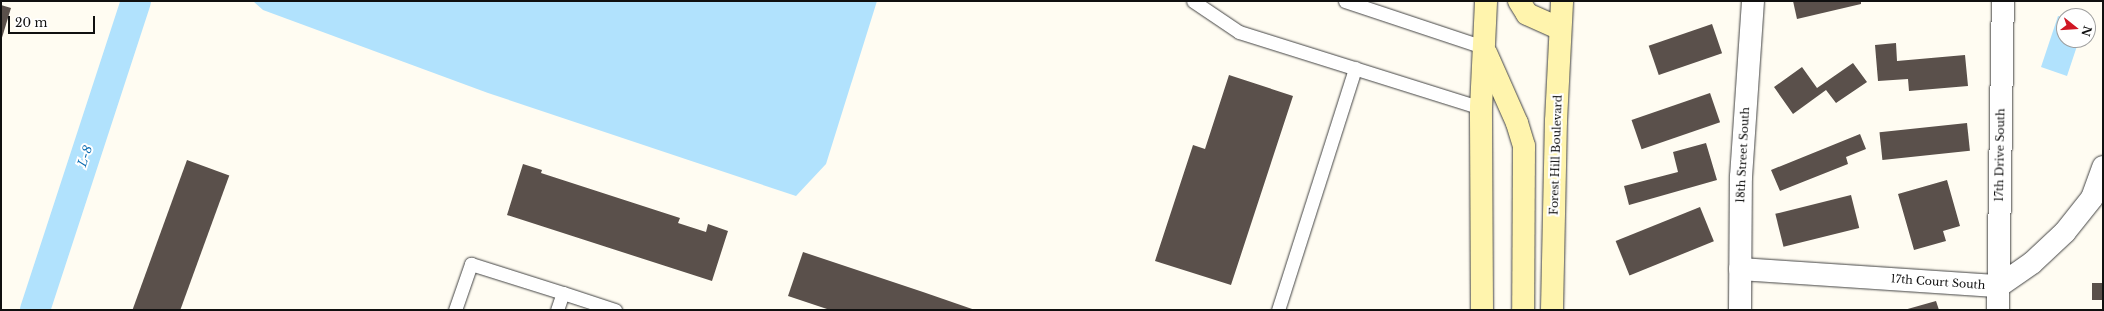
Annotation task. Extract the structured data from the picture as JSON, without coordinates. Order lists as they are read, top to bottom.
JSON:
{
  "streets": {
    "main road": ["Forest Hill Boulevard"],
    "street": ["18th Street South", "17th Drive South", "17th Court South"]
  },
  "crossings": [
    ["18th Street South", "17th Court South"],
    ["17th Drive South", "17th Court South"]
  ],
  "water": ["L-8"],
  "scale_bar": "20 m",
  "north": "right"
}
